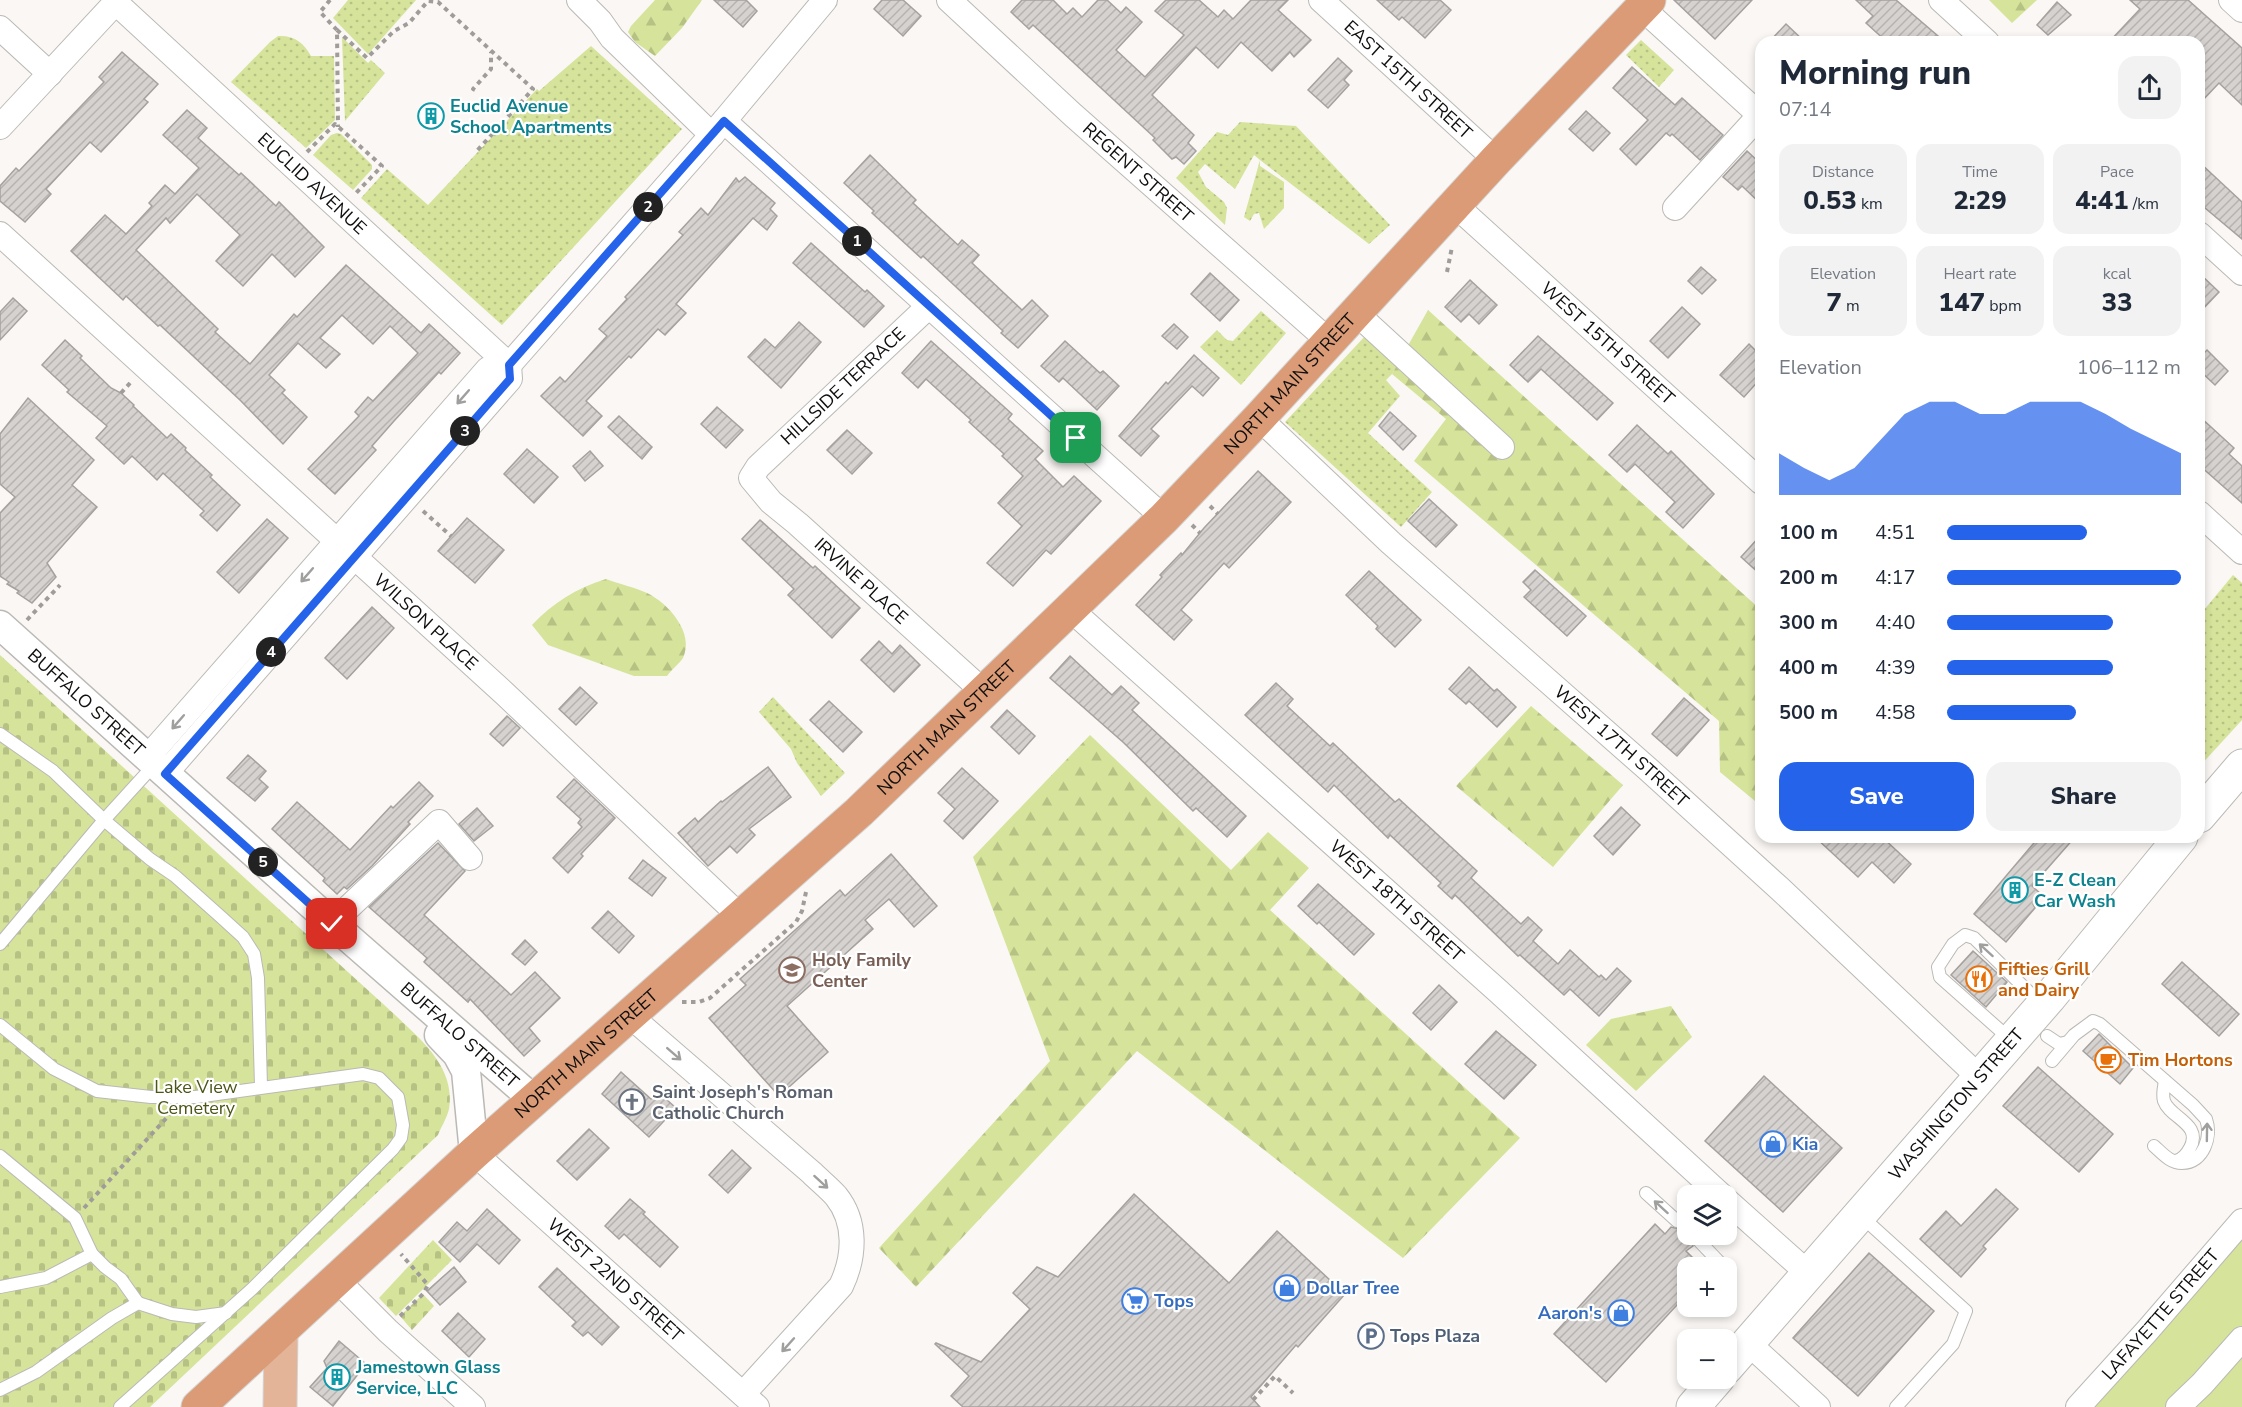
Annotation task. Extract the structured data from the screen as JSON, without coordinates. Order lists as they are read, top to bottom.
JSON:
{
  "streets": {
    "highway": ["NORTH MAIN STREET"],
    "main road": ["WASHINGTON STREET"],
    "street": [
      "EAST 15TH STREET",
      "REGENT STREET",
      "EUCLID AVENUE",
      "WEST 15TH STREET",
      "HILLSIDE TERRACE",
      "IRVINE PLACE",
      "WILSON PLACE",
      "BUFFALO STREET",
      "WEST 17TH STREET",
      "WEST 18TH STREET",
      "WEST 22ND STREET",
      "LAFAYETTE STREET"
    ]
  },
  "crossings": [
    ["EAST 15TH STREET", "NORTH MAIN STREET"],
    ["REGENT STREET", "NORTH MAIN STREET"],
    ["WEST 15TH STREET", "NORTH MAIN STREET"],
    ["NORTH MAIN STREET", "IRVINE PLACE"],
    ["NORTH MAIN STREET", "WILSON PLACE"],
    ["NORTH MAIN STREET", "BUFFALO STREET"],
    ["NORTH MAIN STREET", "WEST 17TH STREET"],
    ["NORTH MAIN STREET", "WEST 18TH STREET"],
    ["NORTH MAIN STREET", "WEST 22ND STREET"],
    ["HILLSIDE TERRACE", "IRVINE PLACE"],
    ["BUFFALO STREET", "WEST 22ND STREET"],
    ["WEST 17TH STREET", "WASHINGTON STREET"]
  ],
  "parks": ["Lake View Cemetery"],
  "places": {
    "building": ["Euclid Avenue School Apartments", "E-Z Clean Car Wash", "Jamestown Glass Service, LLC"],
    "school or university": ["Holy Family Center"],
    "restaurant": ["Fifties Grill and Dairy"],
    "cafe": ["Tim Hortons"],
    "church": ["Saint Joseph's Roman Catholic Church"],
    "shop": ["Kia", "Dollar Tree", "Aaron's"],
    "supermarket": ["Tops"],
    "parking": ["Tops Plaza"]
  },
  "page": {
    "heading": ["Morning run", "07:14"],
    "stats": [
      ["Distance", "0.53 km"],
      ["Time", "2:29"],
      ["Pace", "4:41 /km"],
      ["Elevation", "7 m"],
      ["Heart rate", "147 bpm"],
      ["kcal", "33"]
    ],
    "pins": [
      "2",
      "1",
      "3",
      "4",
      "5"
    ],
    "chart": ["Elevation", "106–112 m"],
    "list": [
      {
        "name": "100 m",
        "note": "4:51"
      },
      {
        "name": "200 m",
        "note": "4:17"
      },
      {
        "name": "300 m",
        "note": "4:40"
      },
      {
        "name": "400 m",
        "note": "4:39"
      },
      {
        "name": "500 m",
        "note": "4:58"
      }
    ],
    "buttons": ["Save", "Share"],
    "map_buttons": ["+", "−"]
  }
}
